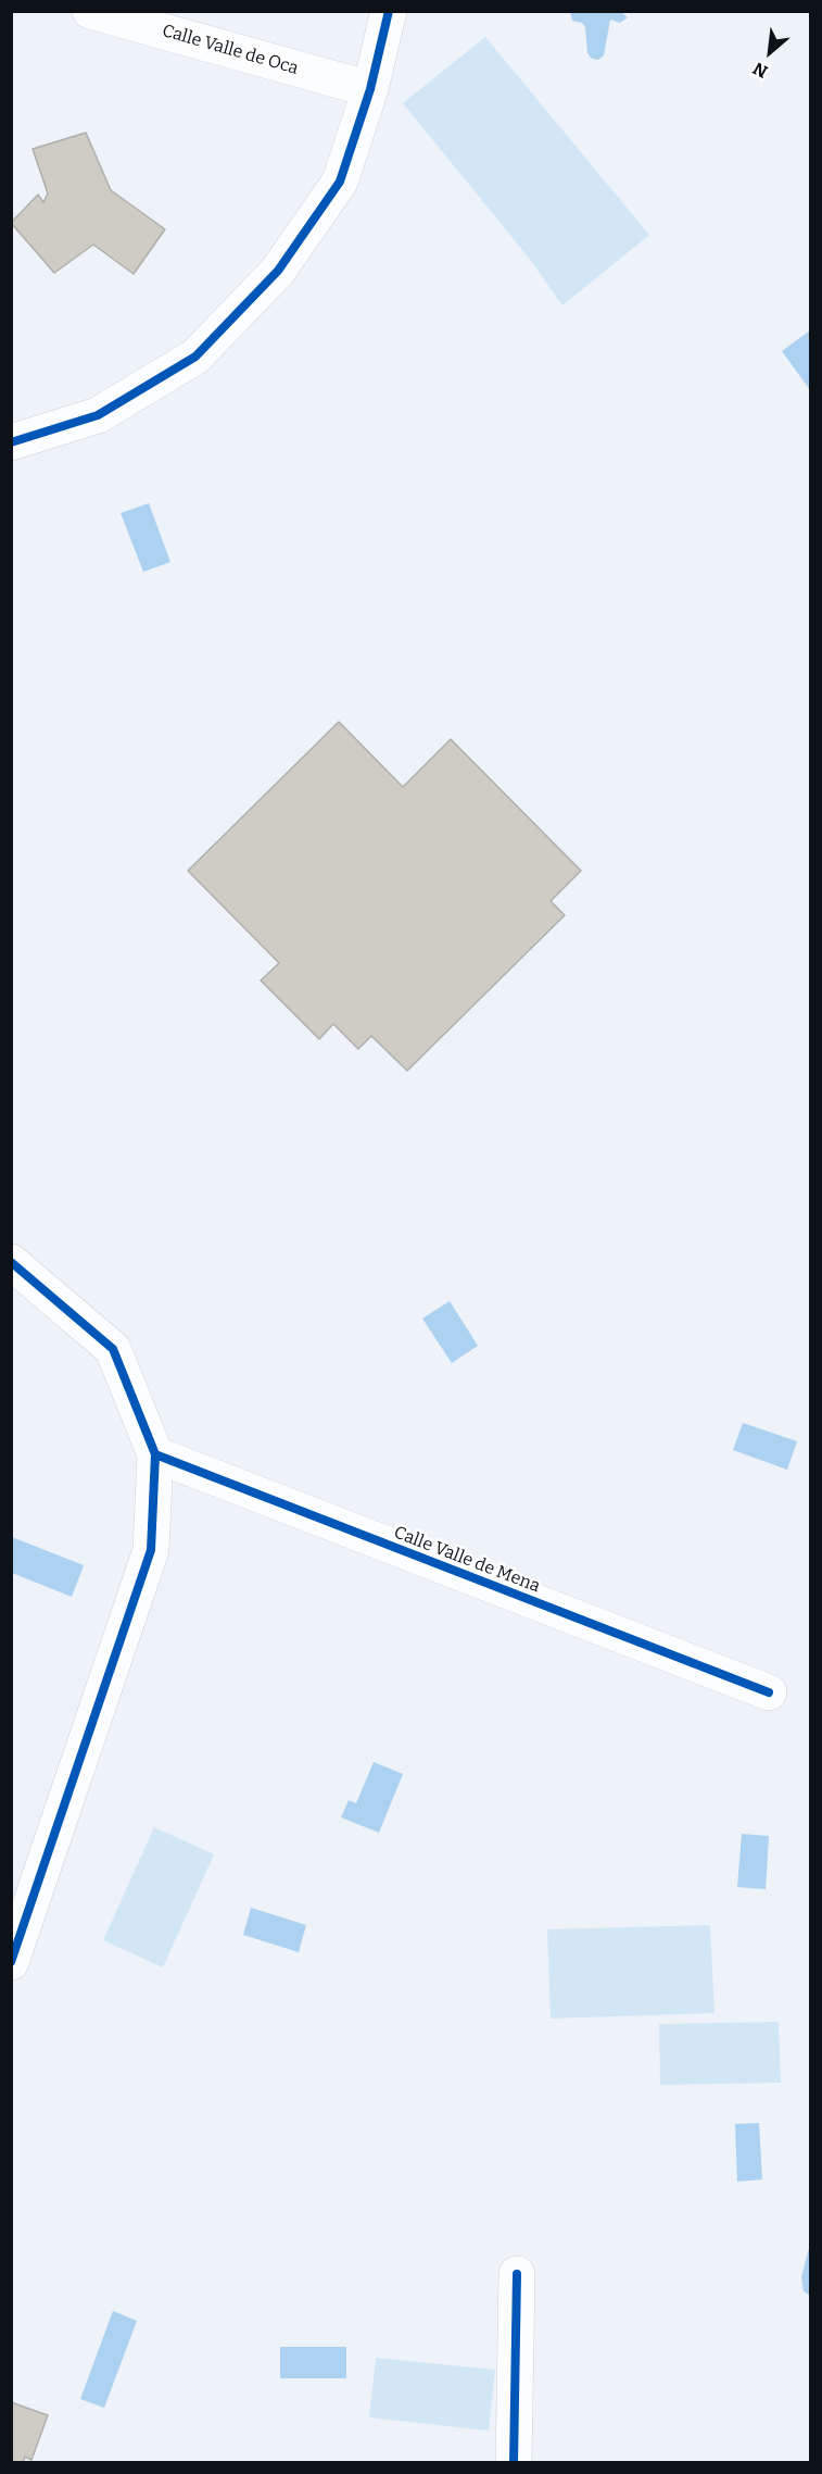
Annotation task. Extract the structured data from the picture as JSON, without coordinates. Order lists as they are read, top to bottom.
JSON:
{
  "streets": {
    "street": ["Calle Valle de Oca", "Calle Valle de Mena"]
  },
  "north": "bottom left"
}
